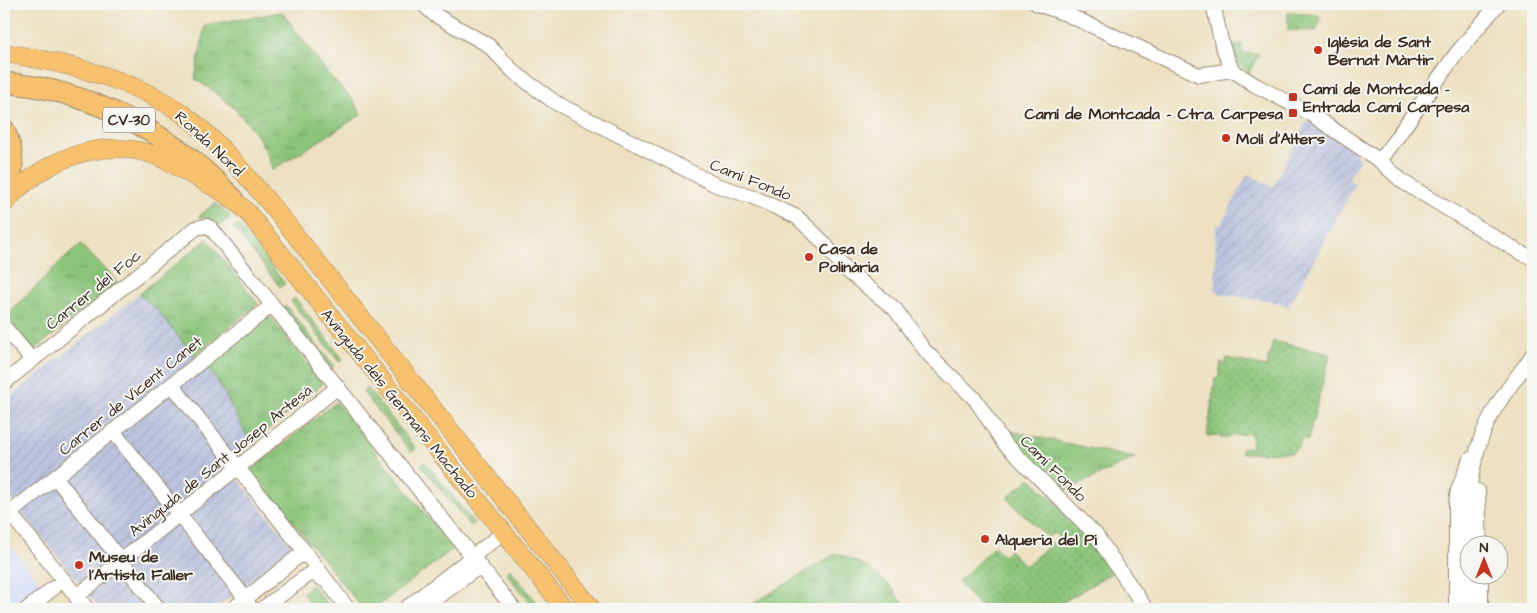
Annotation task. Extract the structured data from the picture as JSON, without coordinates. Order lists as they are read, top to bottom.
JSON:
{
  "streets": {
    "highway": ["CV-30", "Ronda Nord"],
    "main road": ["Avinguda dels Germans Machado"],
    "street": [
      "Camí Fondo",
      "Carrer del Foc",
      "Carrer de Vicent Canet",
      "Avinguda de Sant Josep Artesà"
    ]
  },
  "crossings": [
    ["Ronda Nord", "Avinguda dels Germans Machado"],
    ["Carrer del Foc", "Carrer de Vicent Canet"]
  ],
  "places": {
    "other": [
      "Iglésia de Sant Bernat Màrtir",
      "Molí d'Alters",
      "Casa de Polinària",
      "Alqueria del Pi",
      "Museu de l'Artista Faller"
    ],
    "transit": ["Camí de Montcada - Entrada Camí Carpesa", "Camí de Montcada - Ctra. Carpesa"]
  },
  "north": "top"
}
